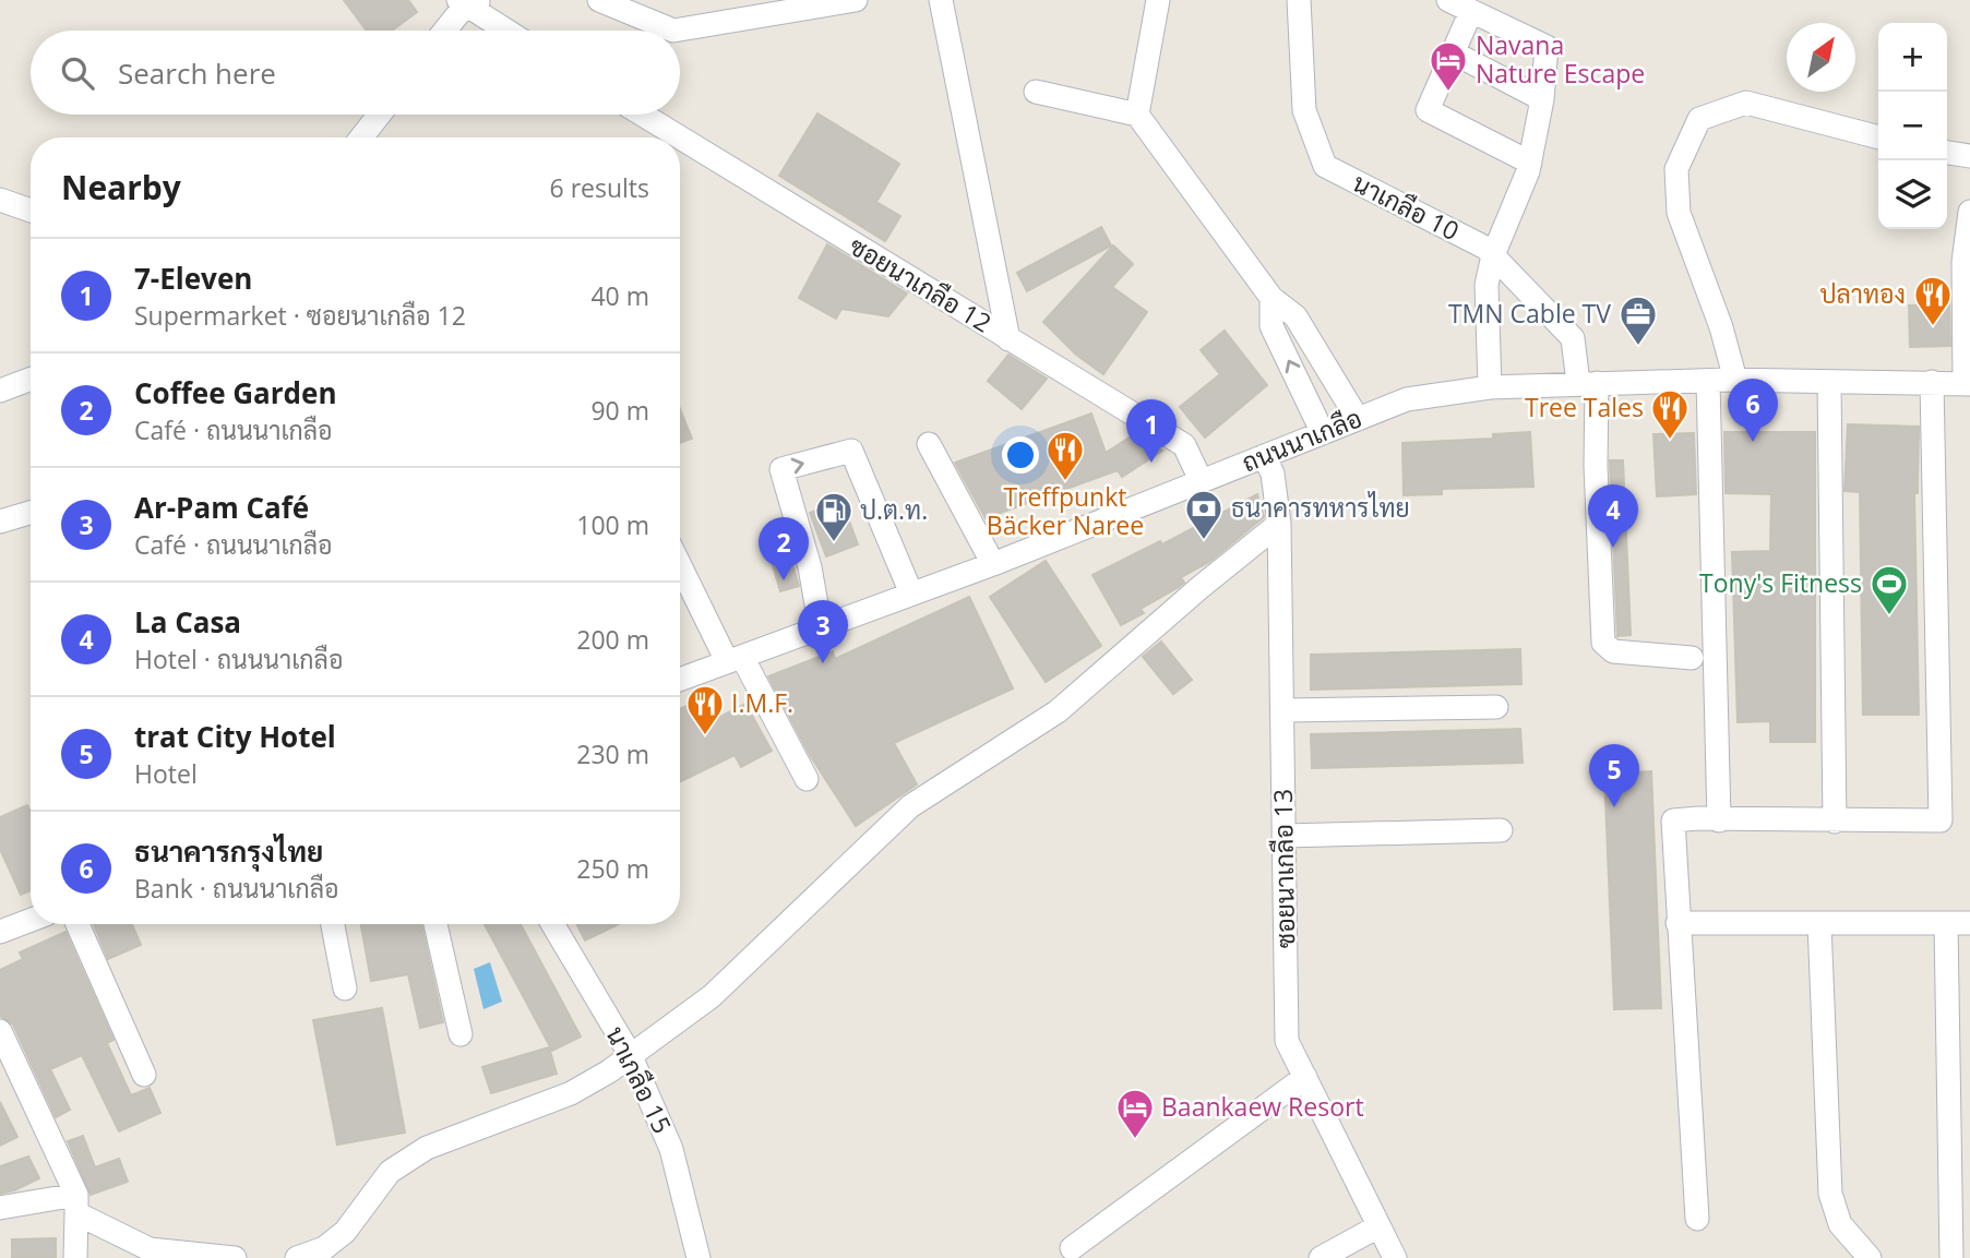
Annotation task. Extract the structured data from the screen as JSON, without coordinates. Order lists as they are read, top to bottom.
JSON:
{
  "streets": {
    "street": [
      "นาเกลือ 10",
      "ซอยนาเกลือ 12",
      "ถนนนาเกลือ",
      "ซอยนาเกลือ 13",
      "นาเกลือ 15"
    ]
  },
  "crossings": [
    ["นาเกลือ 10", "ถนนนาเกลือ"],
    ["ซอยนาเกลือ 12", "ถนนนาเกลือ"],
    ["ถนนนาเกลือ", "ซอยนาเกลือ 13"]
  ],
  "places": {
    "hotel": ["Navana Nature Escape", "Baankaew Resort"],
    "restaurant": [
      "ปลาทอง",
      "Tree Tales",
      "Treffpunkt Bäcker Naree",
      "I.M.F."
    ],
    "office": ["TMN Cable TV"],
    "bank": ["ธนาคารทหารไทย"],
    "fuel station": ["ป.ต.ท."],
    "sports": ["Tony's Fitness"]
  },
  "north": "top right",
  "page": {
    "map_buttons": ["+", "−"],
    "search": "Search here",
    "heading": ["Nearby", "6 results"],
    "list": [
      {
        "mark": "1",
        "name": "7-Eleven",
        "note": "Supermarket · ซอยนาเกลือ 12",
        "value": "40 m"
      },
      {
        "mark": "2",
        "name": "Coffee Garden",
        "note": "Café · ถนนนาเกลือ",
        "value": "90 m"
      },
      {
        "mark": "3",
        "name": "Ar-Pam Café",
        "note": "Café · ถนนนาเกลือ",
        "value": "100 m"
      },
      {
        "mark": "4",
        "name": "La Casa",
        "note": "Hotel · ถนนนาเกลือ",
        "value": "200 m"
      },
      {
        "mark": "5",
        "name": "trat City Hotel",
        "note": "Hotel",
        "value": "230 m"
      },
      {
        "mark": "6",
        "name": "ธนาคารกรุงไทย",
        "note": "Bank · ถนนนาเกลือ",
        "value": "250 m"
      }
    ],
    "pins": [
      "6",
      "1",
      "4",
      "2",
      "3",
      "5"
    ]
  }
}
